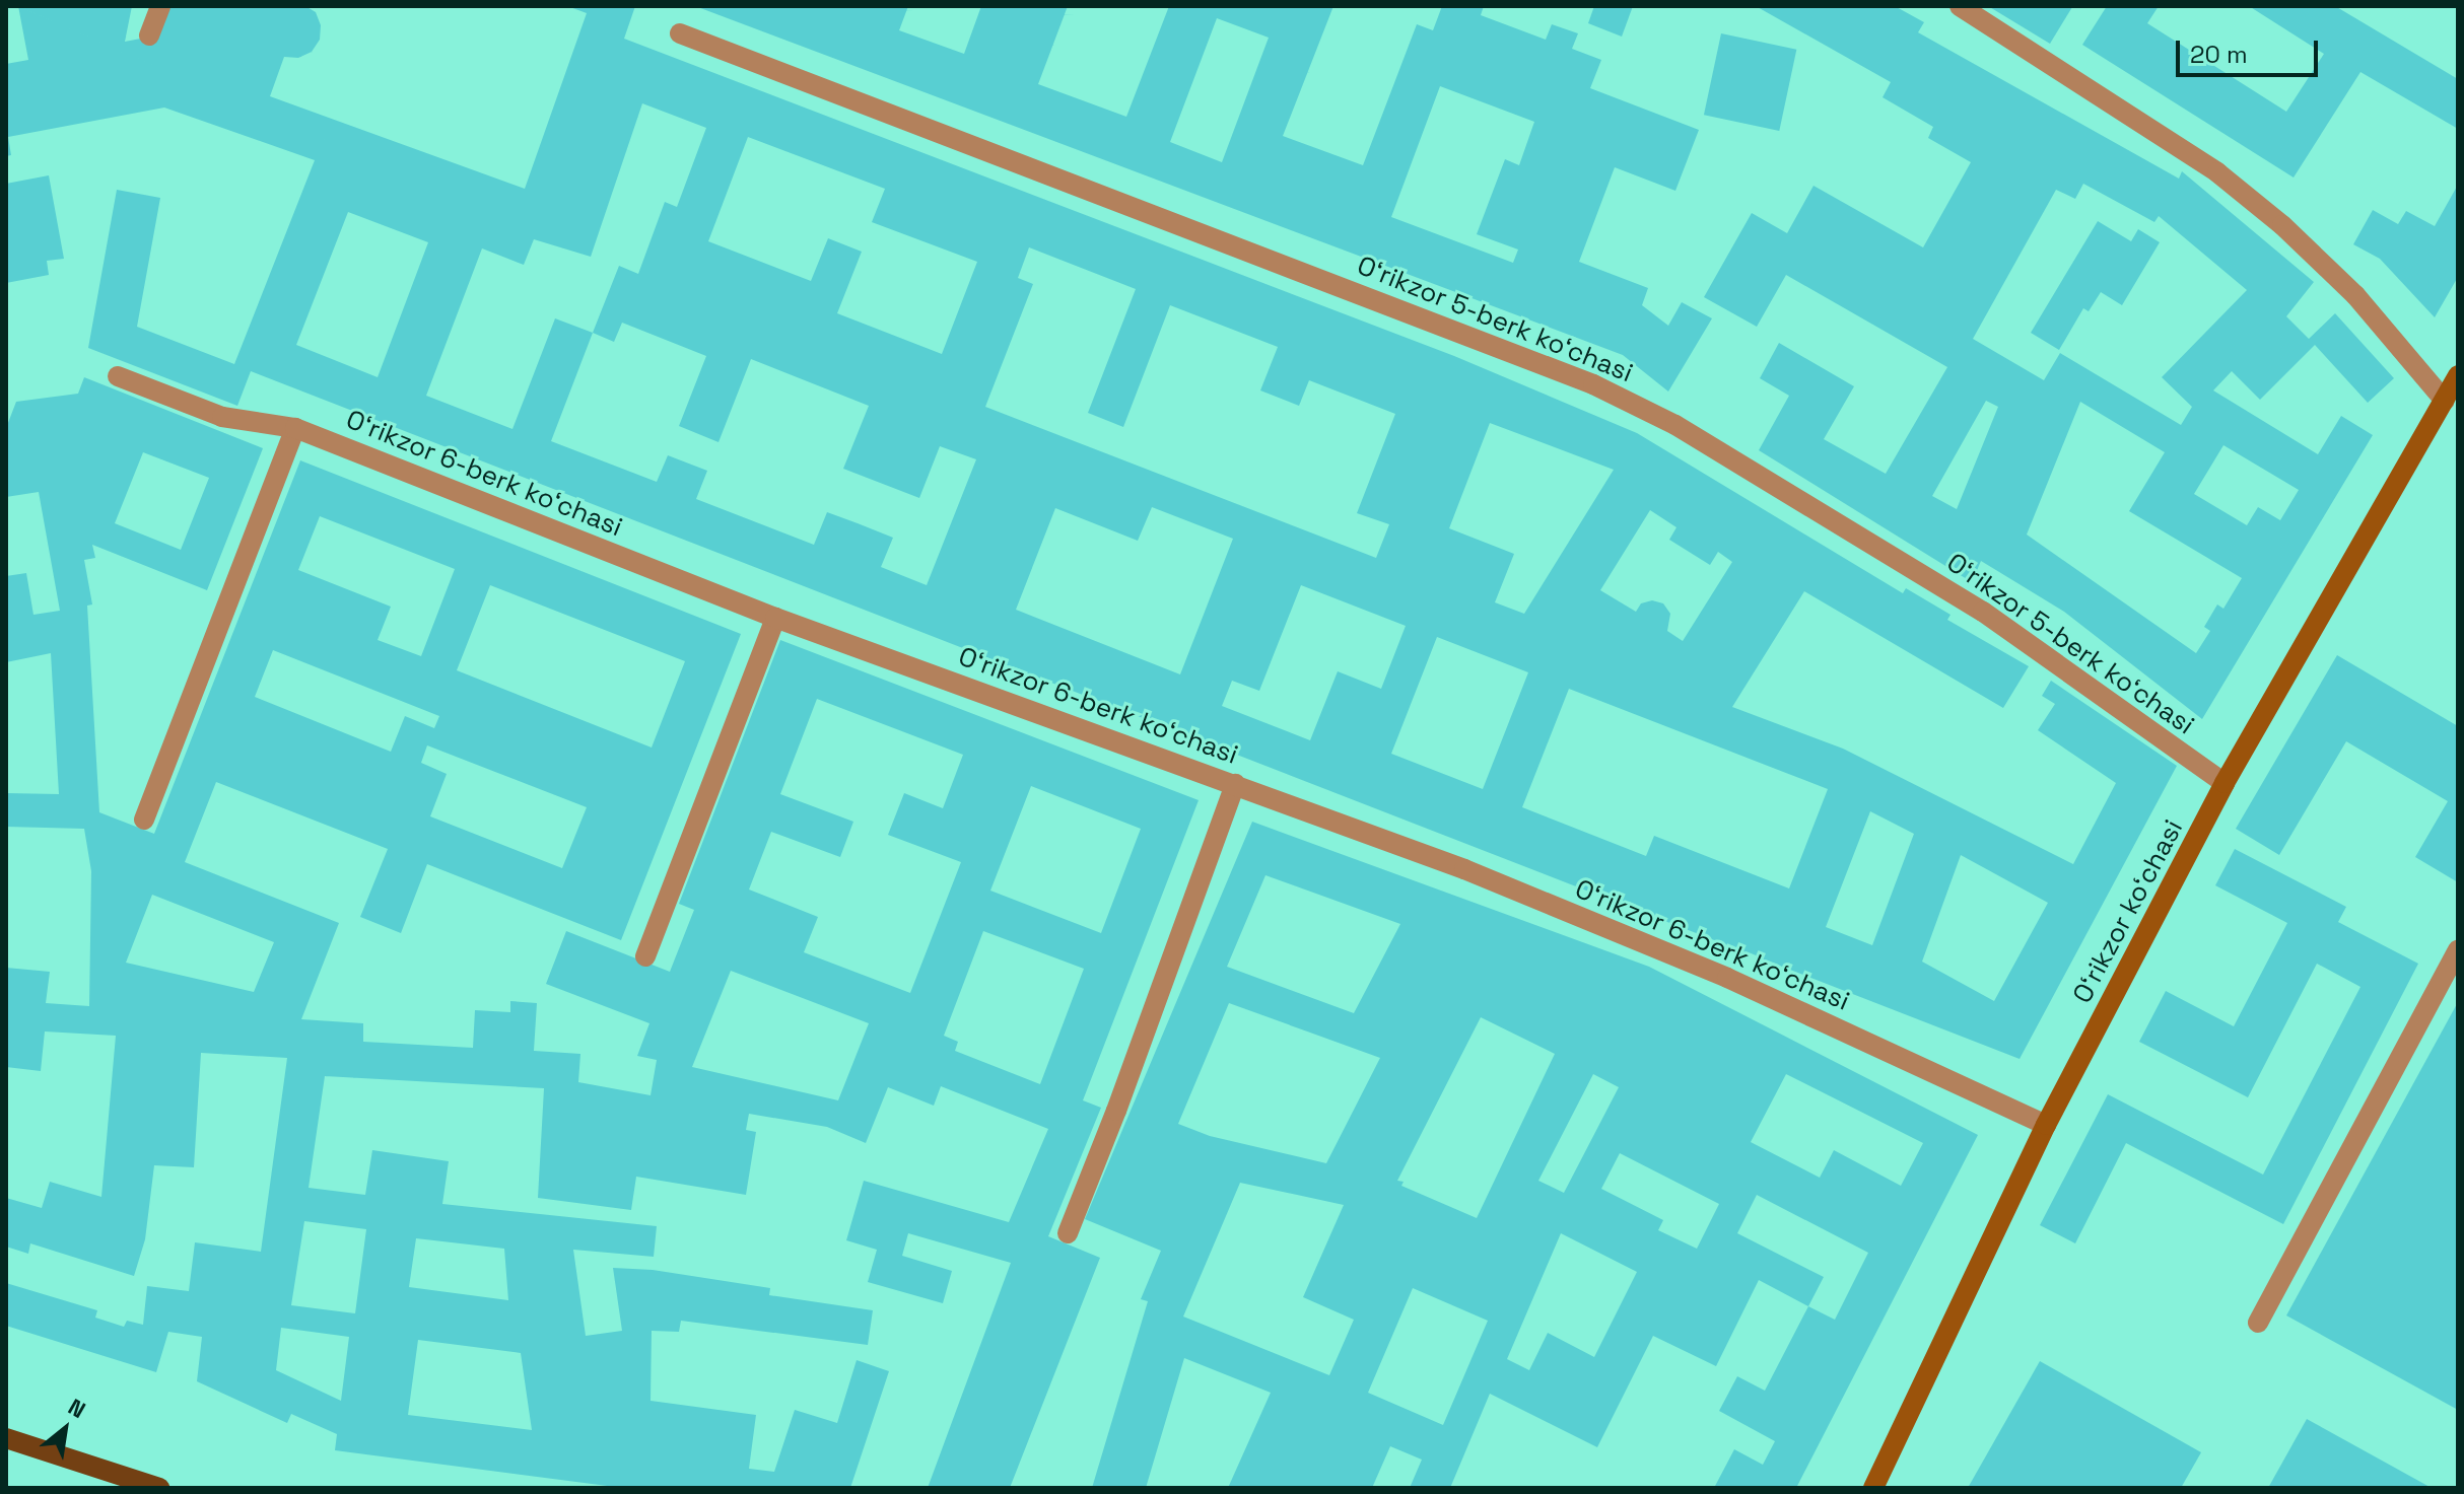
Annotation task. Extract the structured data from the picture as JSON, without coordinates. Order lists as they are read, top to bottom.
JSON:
{
  "streets": {
    "main road": ["Oʻrikzor koʻchasi"],
    "street": ["Oʻrikzor 5-berk koʻchasi", "Oʻrikzor 6-berk koʻchasi"]
  },
  "crossings": [
    ["Oʻrikzor 5-berk koʻchasi", "Oʻrikzor koʻchasi"],
    ["Oʻrikzor 6-berk koʻchasi", "Oʻrikzor koʻchasi"]
  ],
  "scale_bar": "20 m",
  "north": "top right"
}
